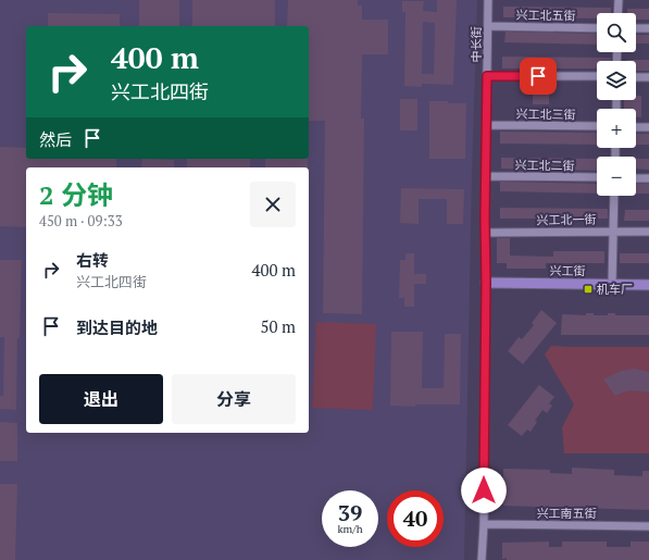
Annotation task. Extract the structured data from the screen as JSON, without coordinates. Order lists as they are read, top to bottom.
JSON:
{
  "streets": {
    "main road": ["兴工街"],
    "street": [
      "兴工北五街",
      "中长街",
      "兴工北三街",
      "兴工北二街",
      "兴工北一街",
      "兴工南五街"
    ]
  },
  "crossings": [
    ["兴工北五街", "中长街"],
    ["中长街", "兴工北三街"],
    ["中长街", "兴工北二街"],
    ["中长街", "兴工北一街"],
    ["中长街", "兴工街"],
    ["中长街", "兴工南五街"]
  ],
  "places": {
    "transit": ["机车厂"]
  },
  "page": {
    "map_buttons": ["+", "−"],
    "turn": ["400 m", "兴工北四街"],
    "then": "然后",
    "heading": ["2 分钟", "450 m · 09:33"],
    "list": [
      {
        "name": "右转",
        "note": "兴工北四街",
        "value": "400 m"
      },
      {
        "name": "到达目的地",
        "value": "50 m"
      }
    ],
    "buttons": ["退出", "分享"],
    "speed": "39 km/h",
    "limit": "40"
  }
}
